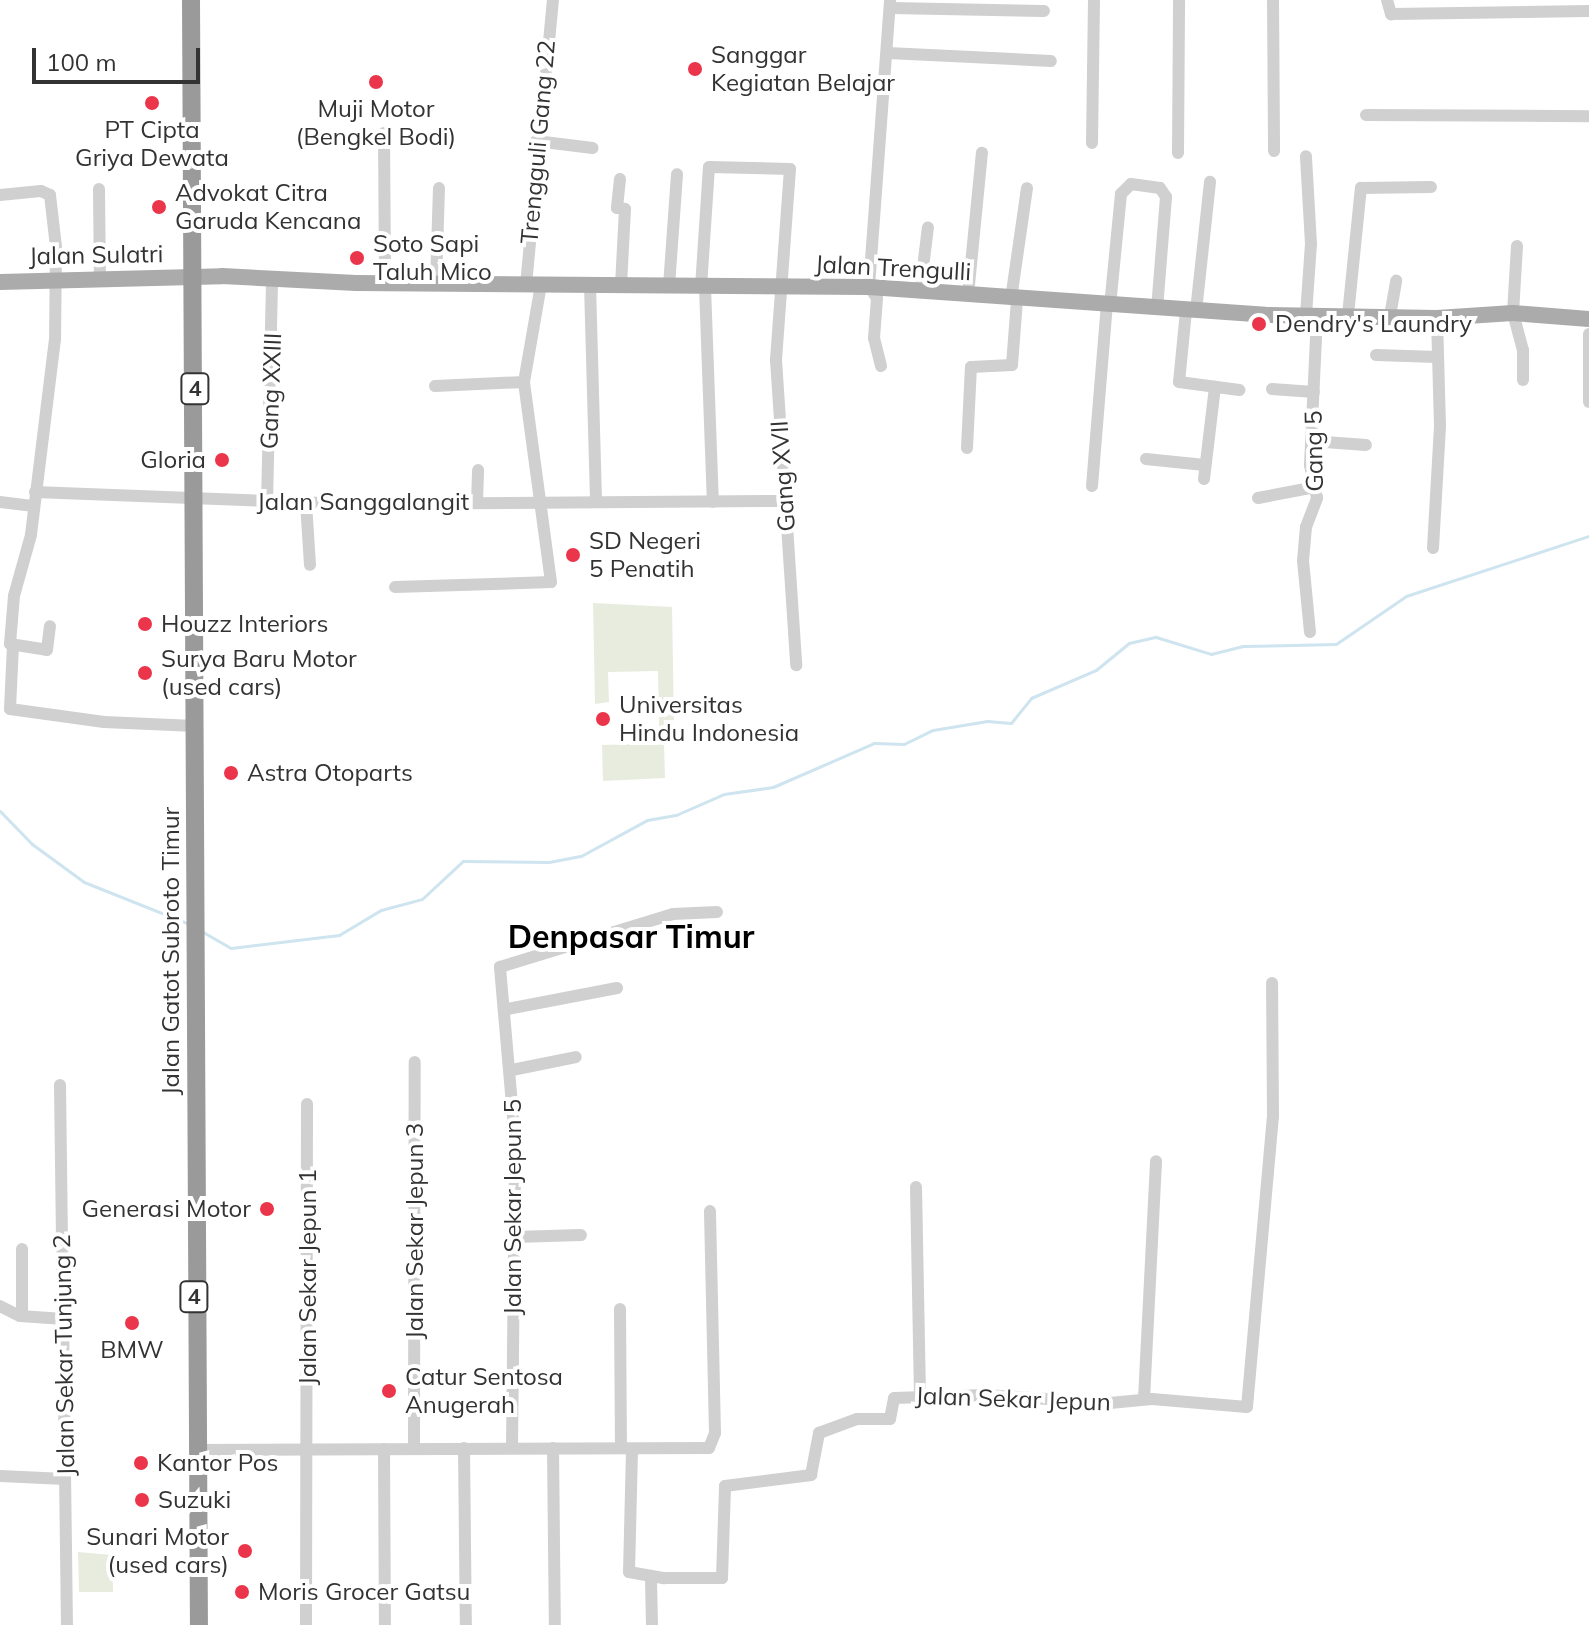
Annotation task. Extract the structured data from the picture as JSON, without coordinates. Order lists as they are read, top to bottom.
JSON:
{
  "streets": {
    "highway": ["4", "Jalan Gatot Subroto Timur"],
    "main road": ["Jalan Sulatri", "Jalan Trengulli"],
    "street": [
      "Trengguli Gang 22",
      "Gang XXIII",
      "Gang 5",
      "Gang XVII",
      "Jalan Sanggalangit",
      "Jalan Sekar Jepun 5",
      "Jalan Sekar Jepun 3",
      "Jalan Sekar Jepun 1",
      "Jalan Sekar Tunjung 2",
      "Jalan Sekar Jepun"
    ]
  },
  "crossings": [
    ["Trengguli Gang 22", "Jalan Trengulli"],
    ["Jalan Sulatri", "Jalan Trengulli"],
    ["Jalan Sulatri", "4"],
    ["Jalan Sulatri", "Jalan Gatot Subroto Timur"],
    ["Jalan Trengulli", "4"],
    ["Jalan Trengulli", "Gang XXIII"],
    ["Jalan Trengulli", "Gang 5"],
    ["Jalan Trengulli", "Gang XVII"],
    ["Jalan Trengulli", "Jalan Gatot Subroto Timur"],
    ["4", "Jalan Gatot Subroto Timur"],
    ["Gang XXIII", "Jalan Sanggalangit"],
    ["Gang XVII", "Jalan Sanggalangit"],
    ["Jalan Sanggalangit", "Jalan Gatot Subroto Timur"]
  ],
  "districts": ["Denpasar Timur"],
  "places": [
    "Sanggar Kegiatan Belajar",
    "Muji Motor (Bengkel Bodi)",
    "PT Cipta Griya Dewata",
    "Advokat Citra Garuda Kencana",
    "Soto Sapi Taluh Mico",
    "Dendry's Laundry",
    "Gloria",
    "SD Negeri 5 Penatih",
    "Houzz Interiors",
    "Surya Baru Motor (used cars)",
    "Universitas Hindu Indonesia",
    "Astra Otoparts",
    "Generasi Motor",
    "BMW",
    "Catur Sentosa Anugerah",
    "Kantor Pos",
    "Suzuki",
    "Sunari Motor (used cars)",
    "Moris Grocer Gatsu"
  ],
  "scale_bar": "100 m"
}
